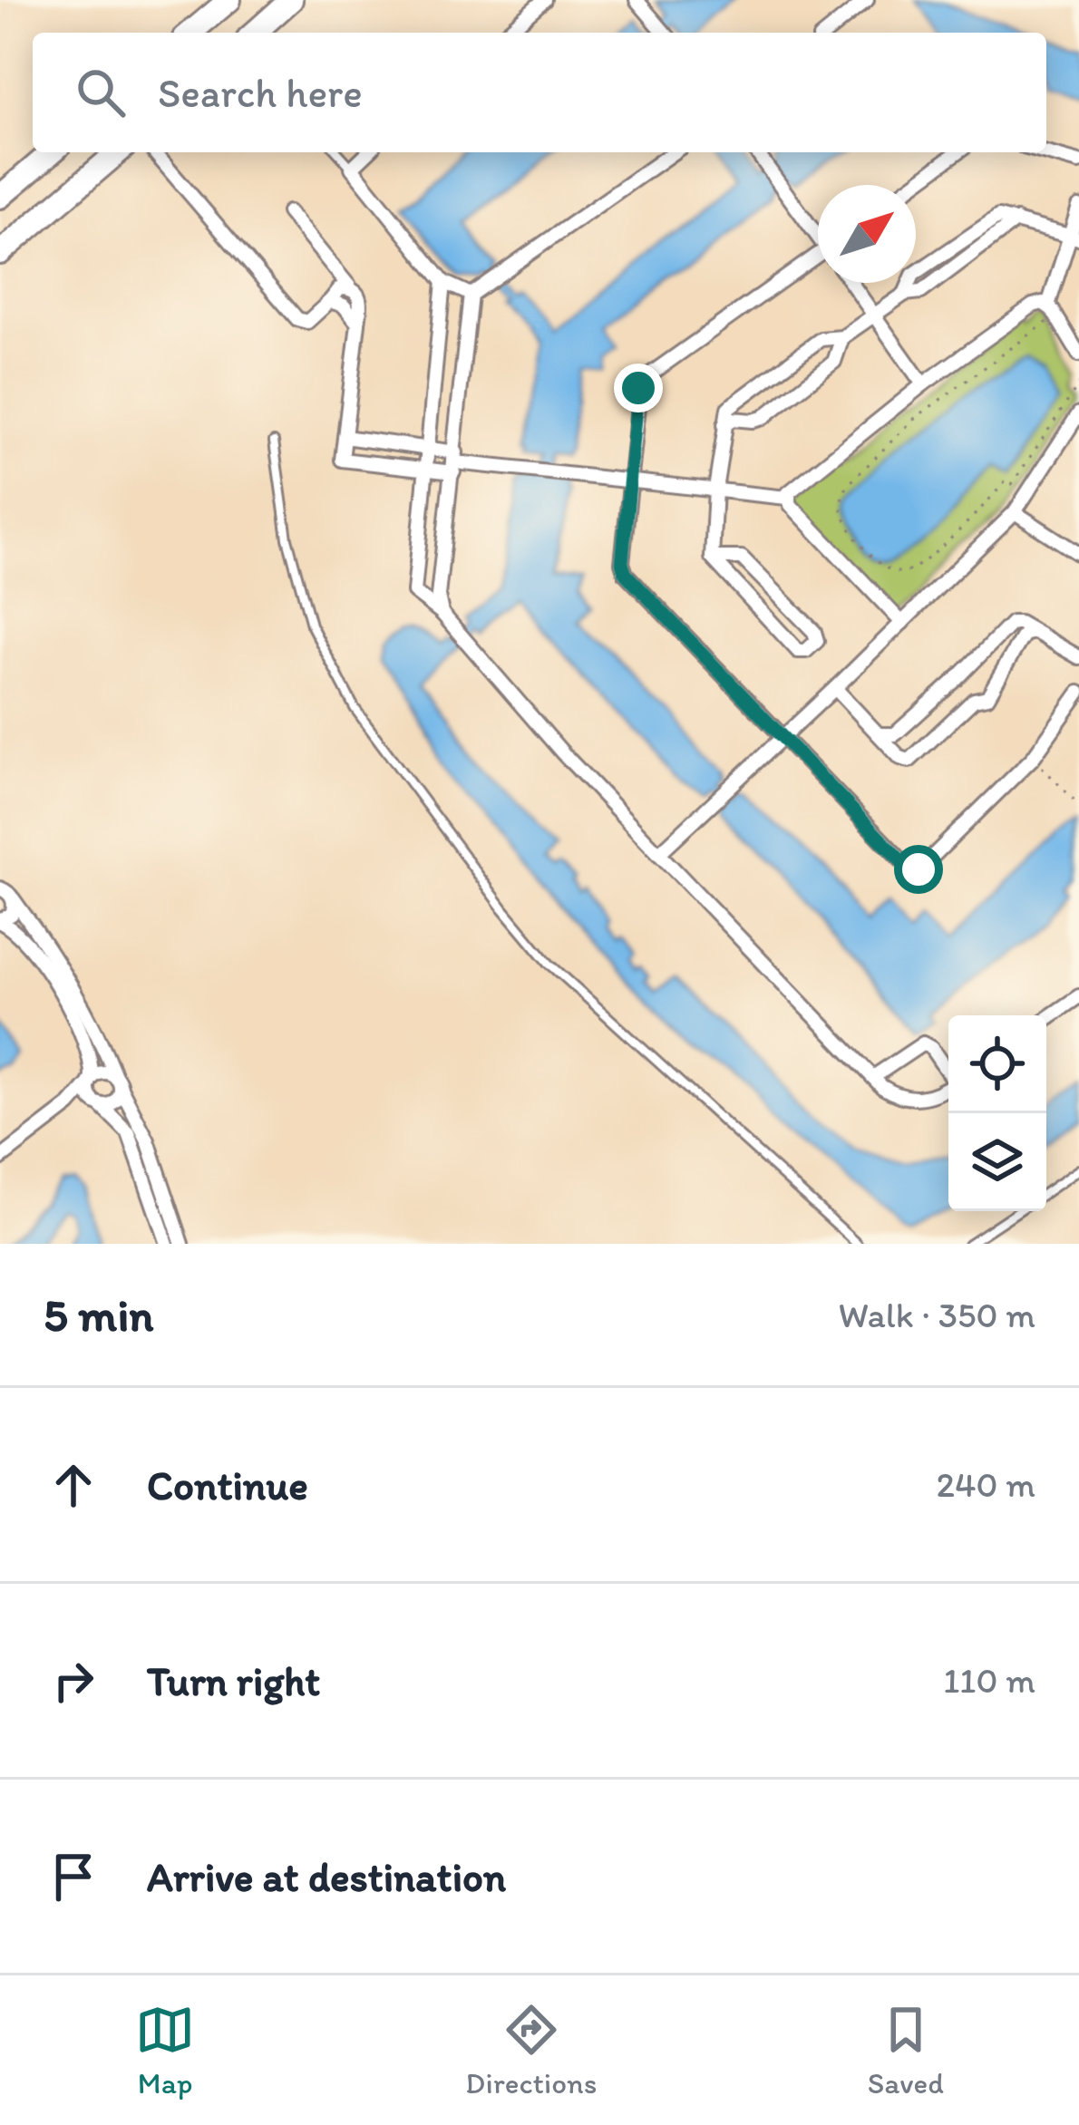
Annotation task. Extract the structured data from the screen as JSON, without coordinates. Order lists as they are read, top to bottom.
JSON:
{
  "north": "top right",
  "page": {
    "search": "Search here",
    "heading": ["5 min", "Walk · 350 m"],
    "list": [
      ["Continue", "240 m"],
      ["Turn right", "110 m"],
      "Arrive at destination"
    ],
    "nav": ["Map", "Directions", "Saved"]
  }
}
